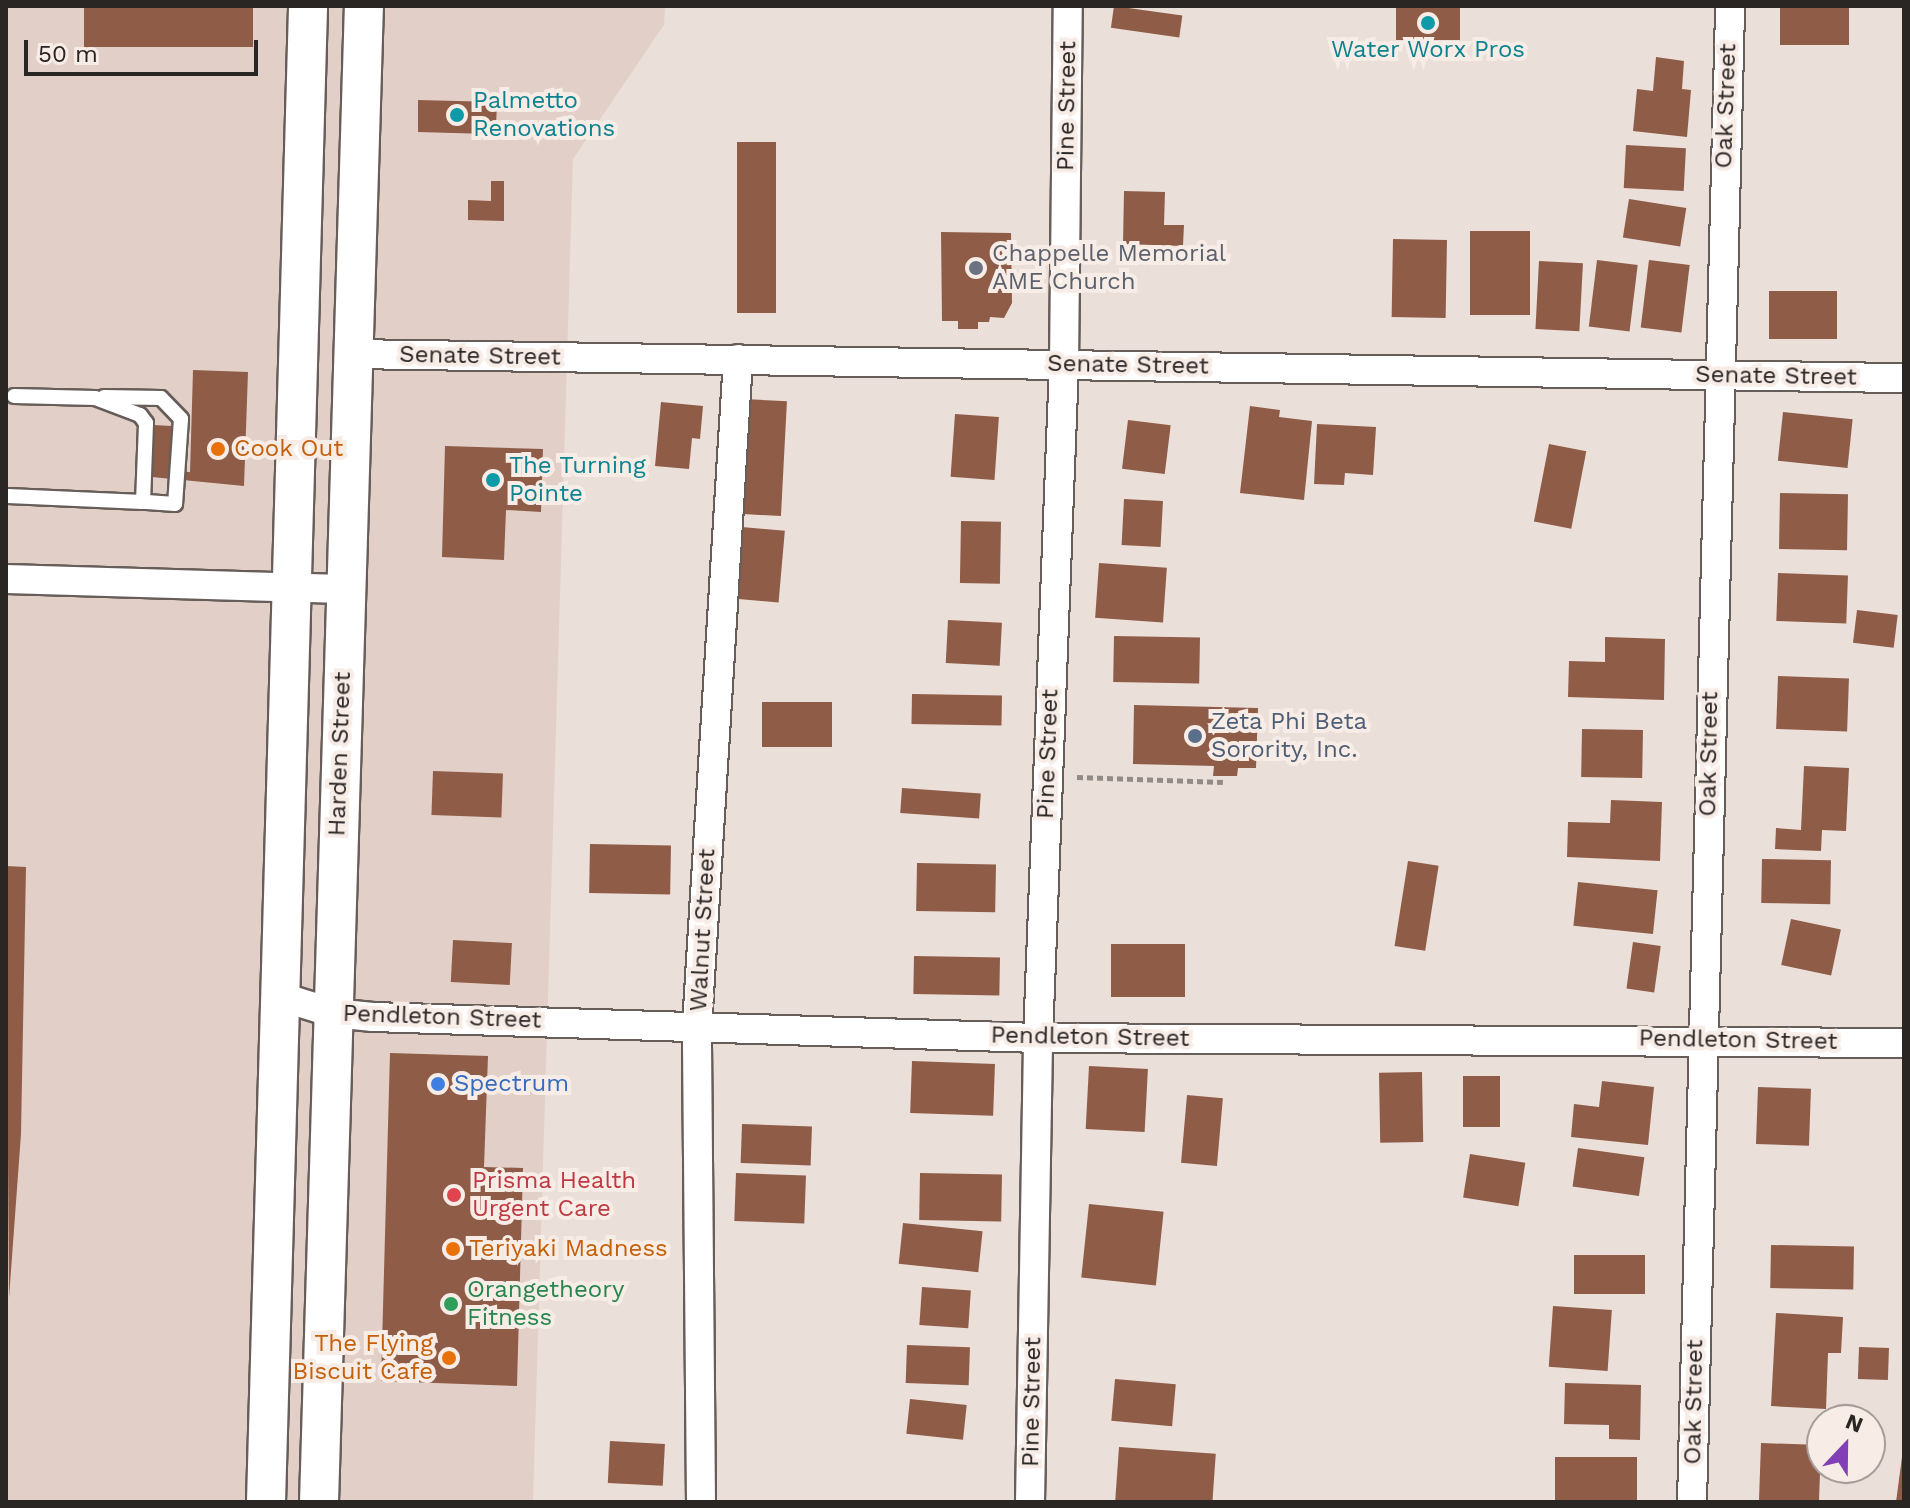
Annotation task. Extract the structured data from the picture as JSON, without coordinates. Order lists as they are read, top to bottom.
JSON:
{
  "streets": {
    "main road": ["Harden Street"],
    "street": [
      "Pine Street",
      "Oak Street",
      "Senate Street",
      "Walnut Street",
      "Pendleton Street"
    ]
  },
  "crossings": [
    ["Pine Street", "Senate Street"],
    ["Pine Street", "Pendleton Street"],
    ["Oak Street", "Senate Street"],
    ["Oak Street", "Pendleton Street"],
    ["Senate Street", "Harden Street"],
    ["Senate Street", "Walnut Street"],
    ["Harden Street", "Pendleton Street"],
    ["Walnut Street", "Pendleton Street"]
  ],
  "places": [
    "Water Worx Pros",
    "Palmetto Renovations",
    "Chappelle Memorial AME Church",
    "Cook Out",
    "The Turning Pointe",
    "Zeta Phi Beta Sorority, Inc.",
    "Spectrum",
    "Prisma Health Urgent Care",
    "Teriyaki Madness",
    "Orangetheory Fitness",
    "The Flying Biscuit Cafe"
  ],
  "scale_bar": "50 m",
  "north": "top"
}
